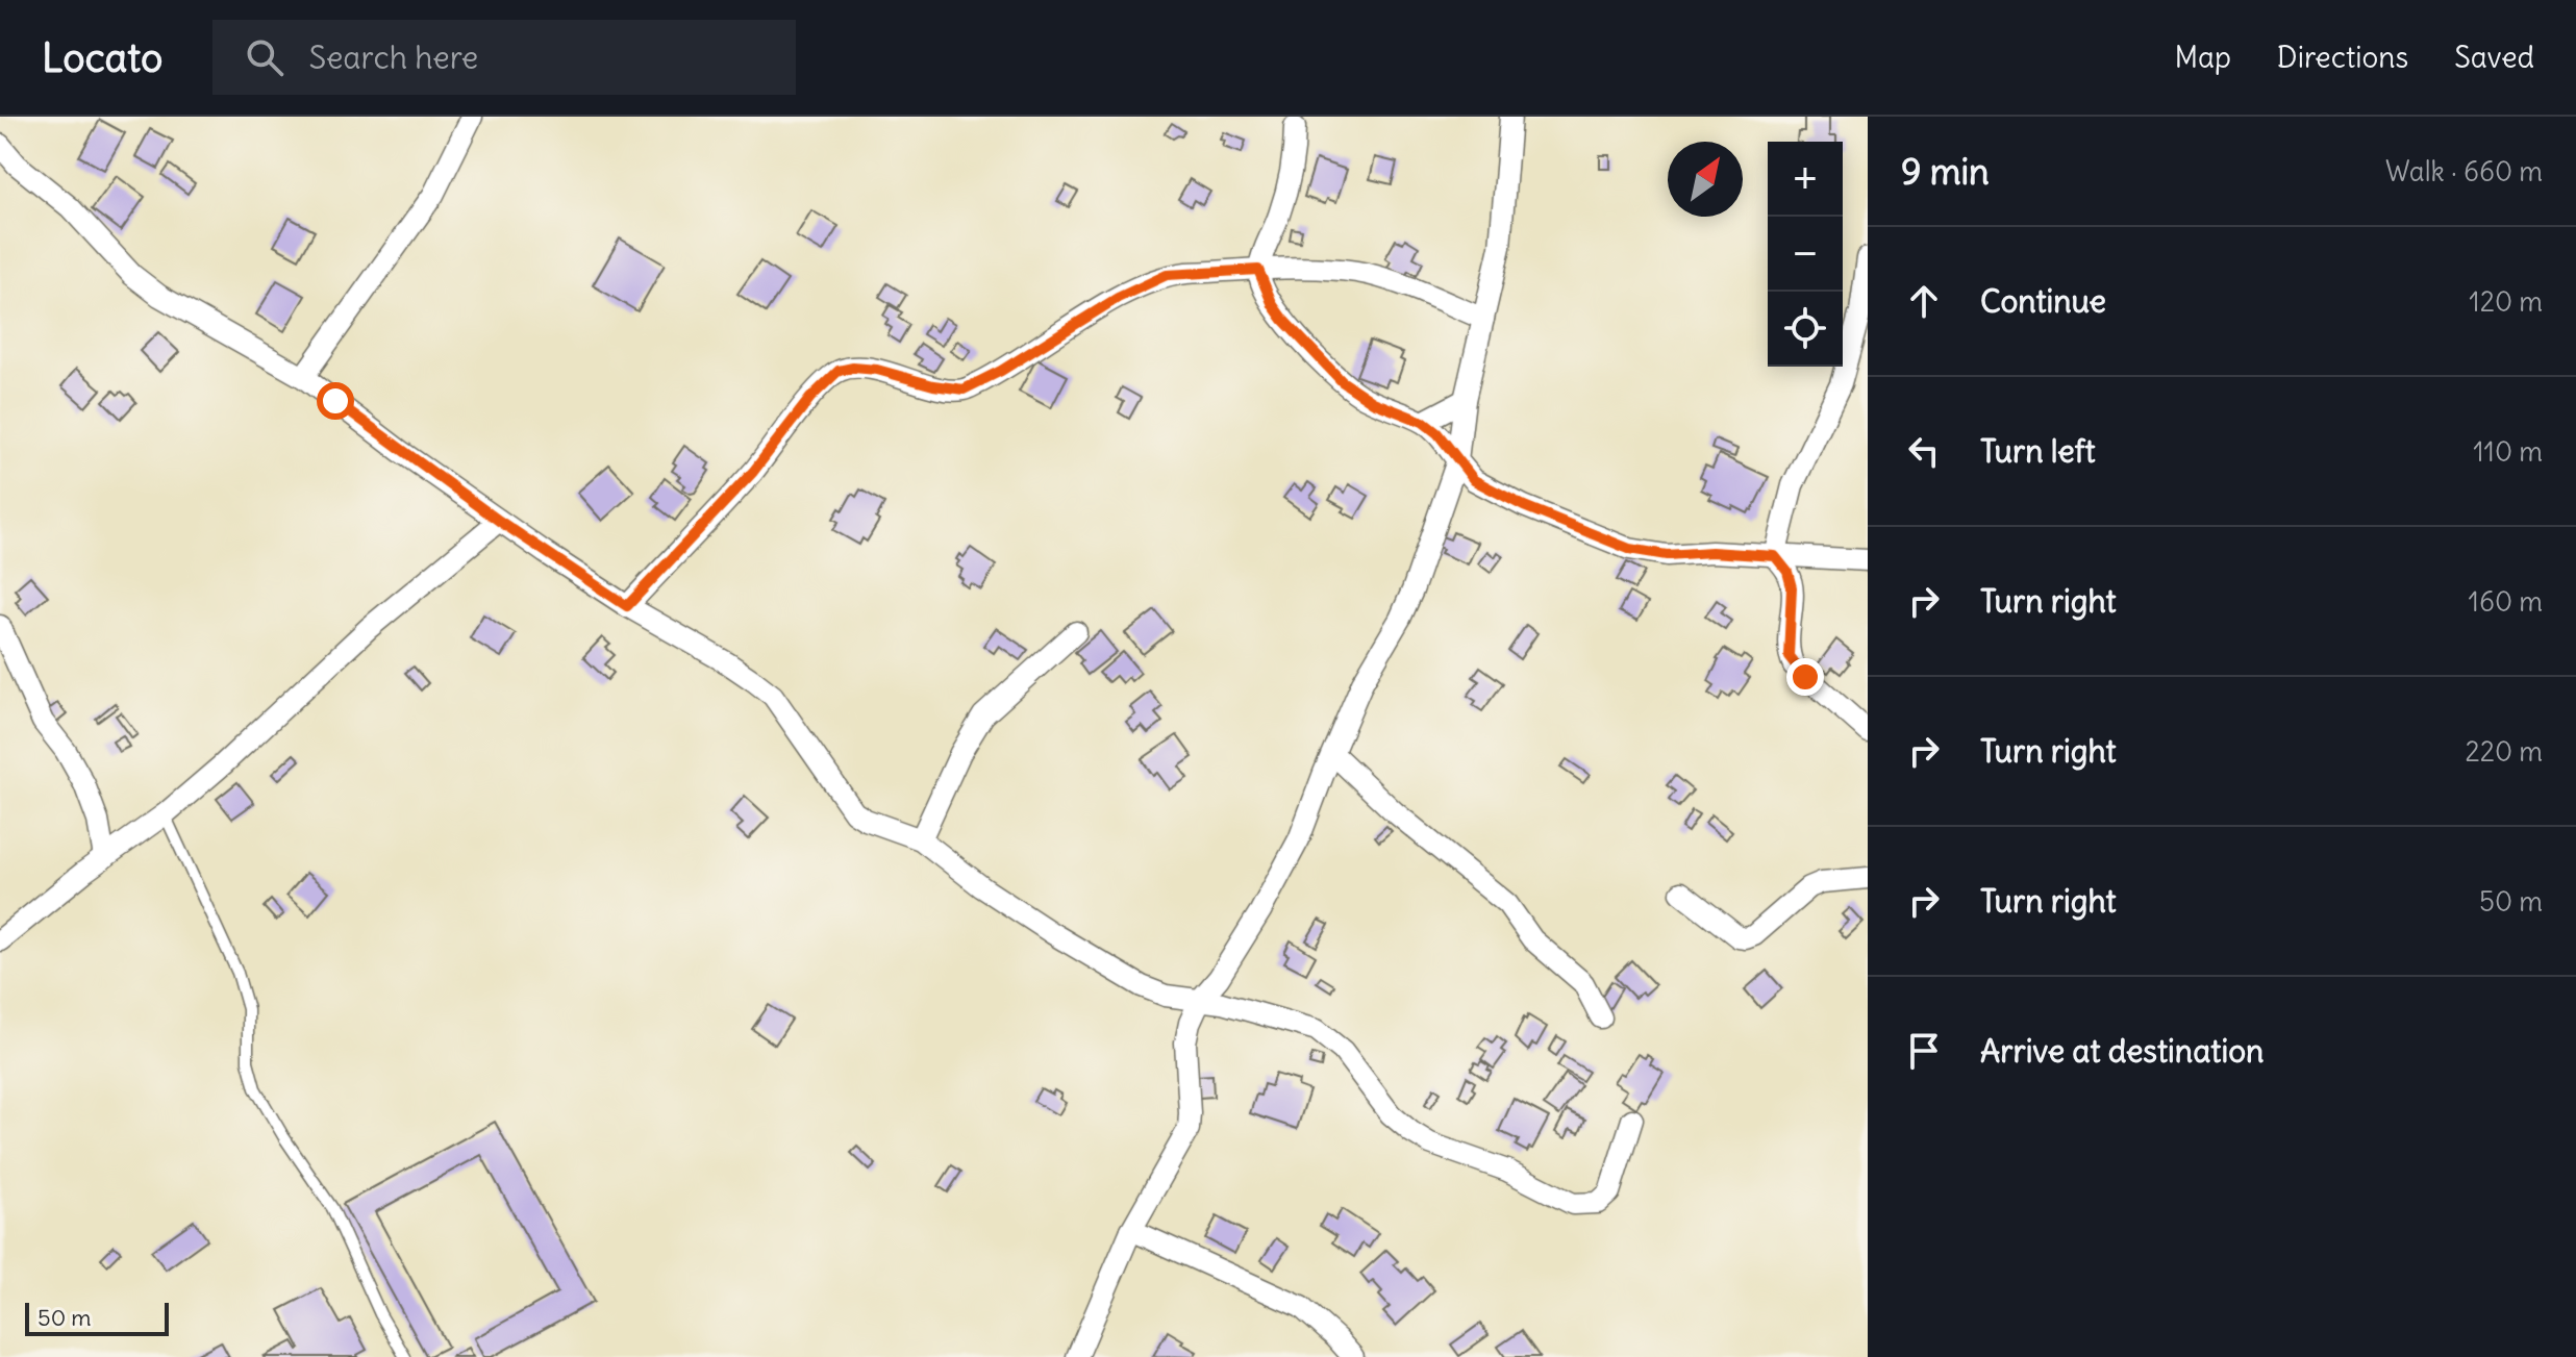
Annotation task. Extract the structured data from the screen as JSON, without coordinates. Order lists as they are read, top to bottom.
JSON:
{
  "scale_bar": "50 m",
  "north": "top right",
  "page": {
    "header": "Locato",
    "search": "Search here",
    "nav": ["Map", "Directions", "Saved"],
    "heading": ["9 min", "Walk · 660 m"],
    "map_buttons": ["+", "−"],
    "list": [
      ["Continue", "120 m"],
      ["Turn left", "110 m"],
      ["Turn right", "160 m"],
      ["Turn right", "220 m"],
      ["Turn right", "50 m"],
      "Arrive at destination"
    ],
    "scale": "50 m"
  }
}
